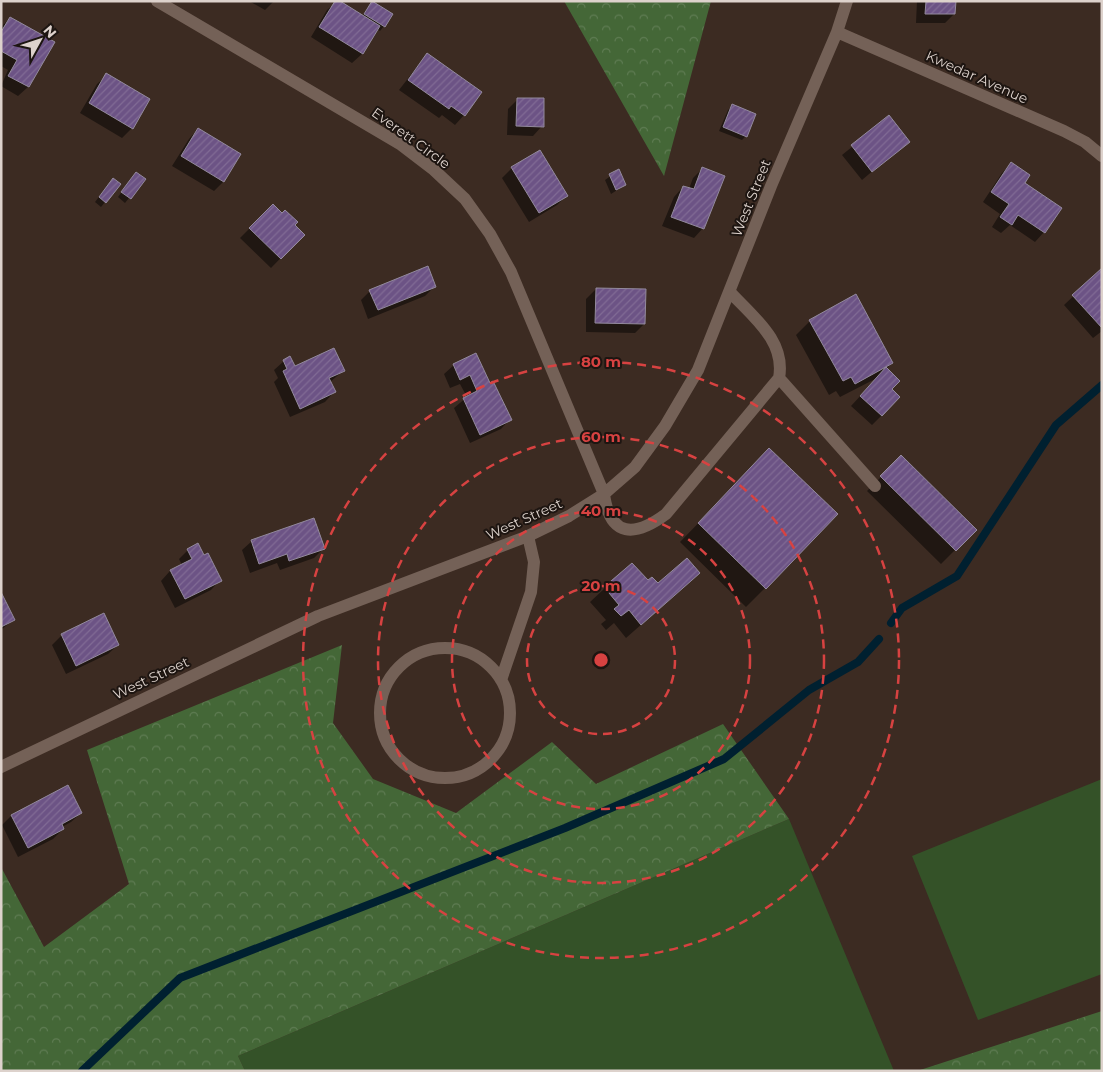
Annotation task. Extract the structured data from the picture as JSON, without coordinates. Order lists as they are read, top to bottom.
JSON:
{
  "streets": {
    "street": ["Kwedar Avenue", "Everett Circle", "West Street"]
  },
  "crossings": [
    ["Kwedar Avenue", "West Street"],
    ["Everett Circle", "West Street"]
  ],
  "north": "top right",
  "rings": [
    "80 m",
    "60 m",
    "40 m",
    "20 m"
  ]
}
